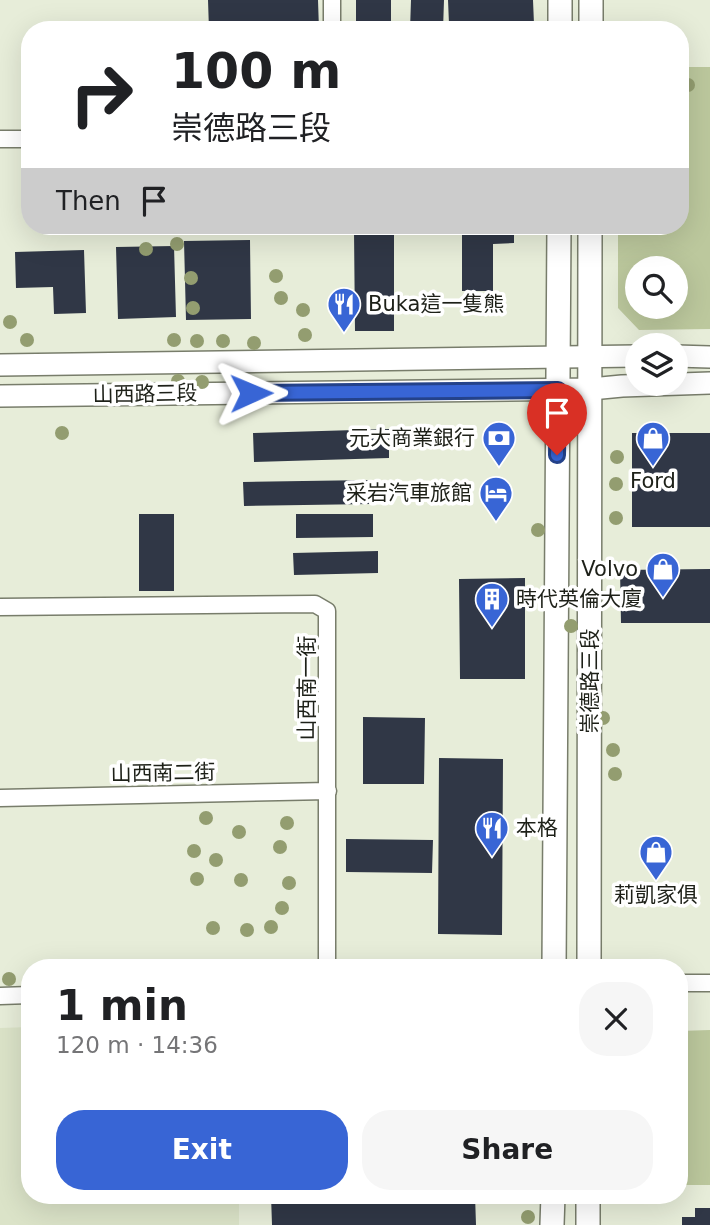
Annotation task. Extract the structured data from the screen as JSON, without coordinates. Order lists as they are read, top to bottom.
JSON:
{
  "streets": {
    "main road": ["崇德路三段"],
    "street": ["山西路三段", "山西南一街", "山西南二街"]
  },
  "crossings": [
    ["山西路三段", "崇德路三段"],
    ["山西南一街", "山西南二街"]
  ],
  "places": {
    "restaurant": ["Buka這一隻熊", "本格"],
    "bank": ["元大商業銀行"],
    "shop": ["Ford", "Volvo", "莉凱家俱"],
    "hotel": ["采岩汽車旅館"],
    "building": ["時代英倫大廈"]
  },
  "page": {
    "turn": ["100 m", "崇德路三段"],
    "then": "Then",
    "heading": ["1 min", "120 m · 14:36"],
    "buttons": ["Exit", "Share"]
  }
}
